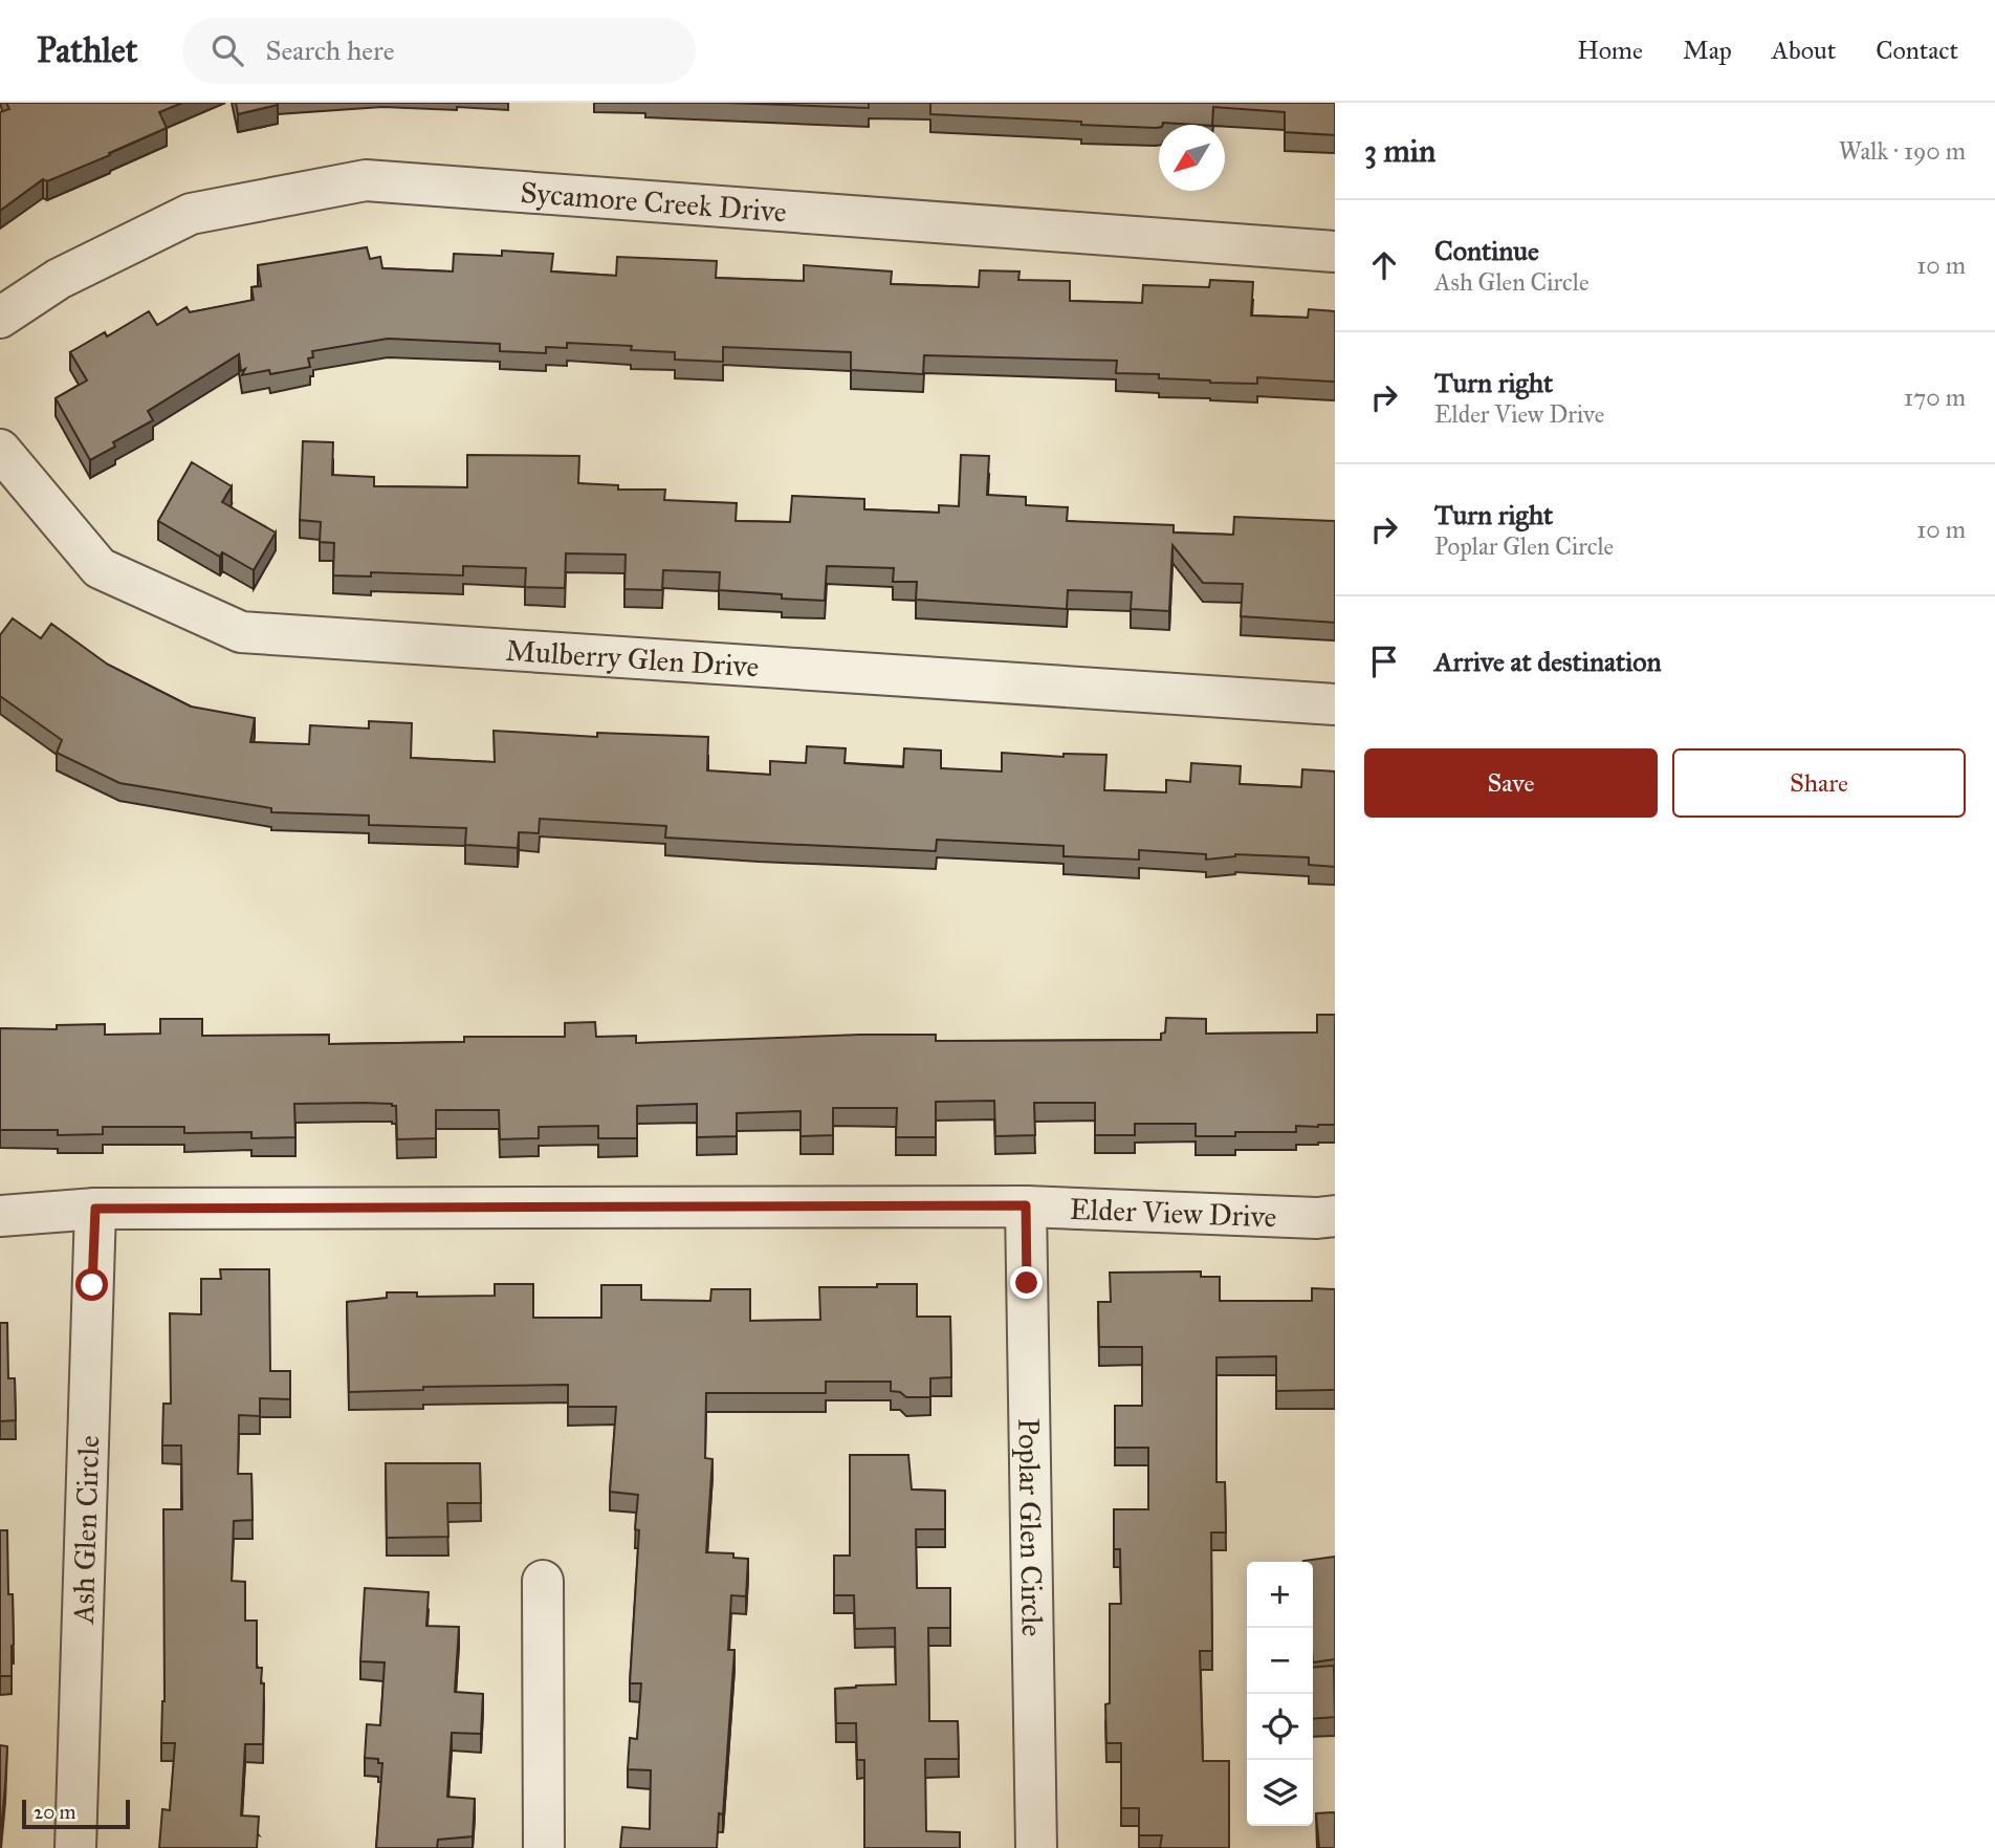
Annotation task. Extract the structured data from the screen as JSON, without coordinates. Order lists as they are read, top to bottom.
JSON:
{
  "streets": {
    "street": [
      "Sycamore Creek Drive",
      "Mulberry Glen Drive",
      "Elder View Drive",
      "Poplar Glen Circle",
      "Ash Glen Circle"
    ]
  },
  "crossings": [
    ["Elder View Drive", "Poplar Glen Circle"],
    ["Elder View Drive", "Ash Glen Circle"]
  ],
  "scale_bar": "20 m",
  "north": "bottom left",
  "page": {
    "header": "Pathlet",
    "search": "Search here",
    "nav": [
      "Home",
      "Map",
      "About",
      "Contact"
    ],
    "heading": ["3 min", "Walk · 190 m"],
    "list": [
      ["Continue", "Ash Glen Circle", "10 m"],
      ["Turn right", "Elder View Drive", "170 m"],
      ["Turn right", "Poplar Glen Circle", "10 m"],
      "Arrive at destination"
    ],
    "buttons": ["Save", "Share"],
    "map_buttons": ["+", "−"],
    "scale": "20 m"
  }
}
